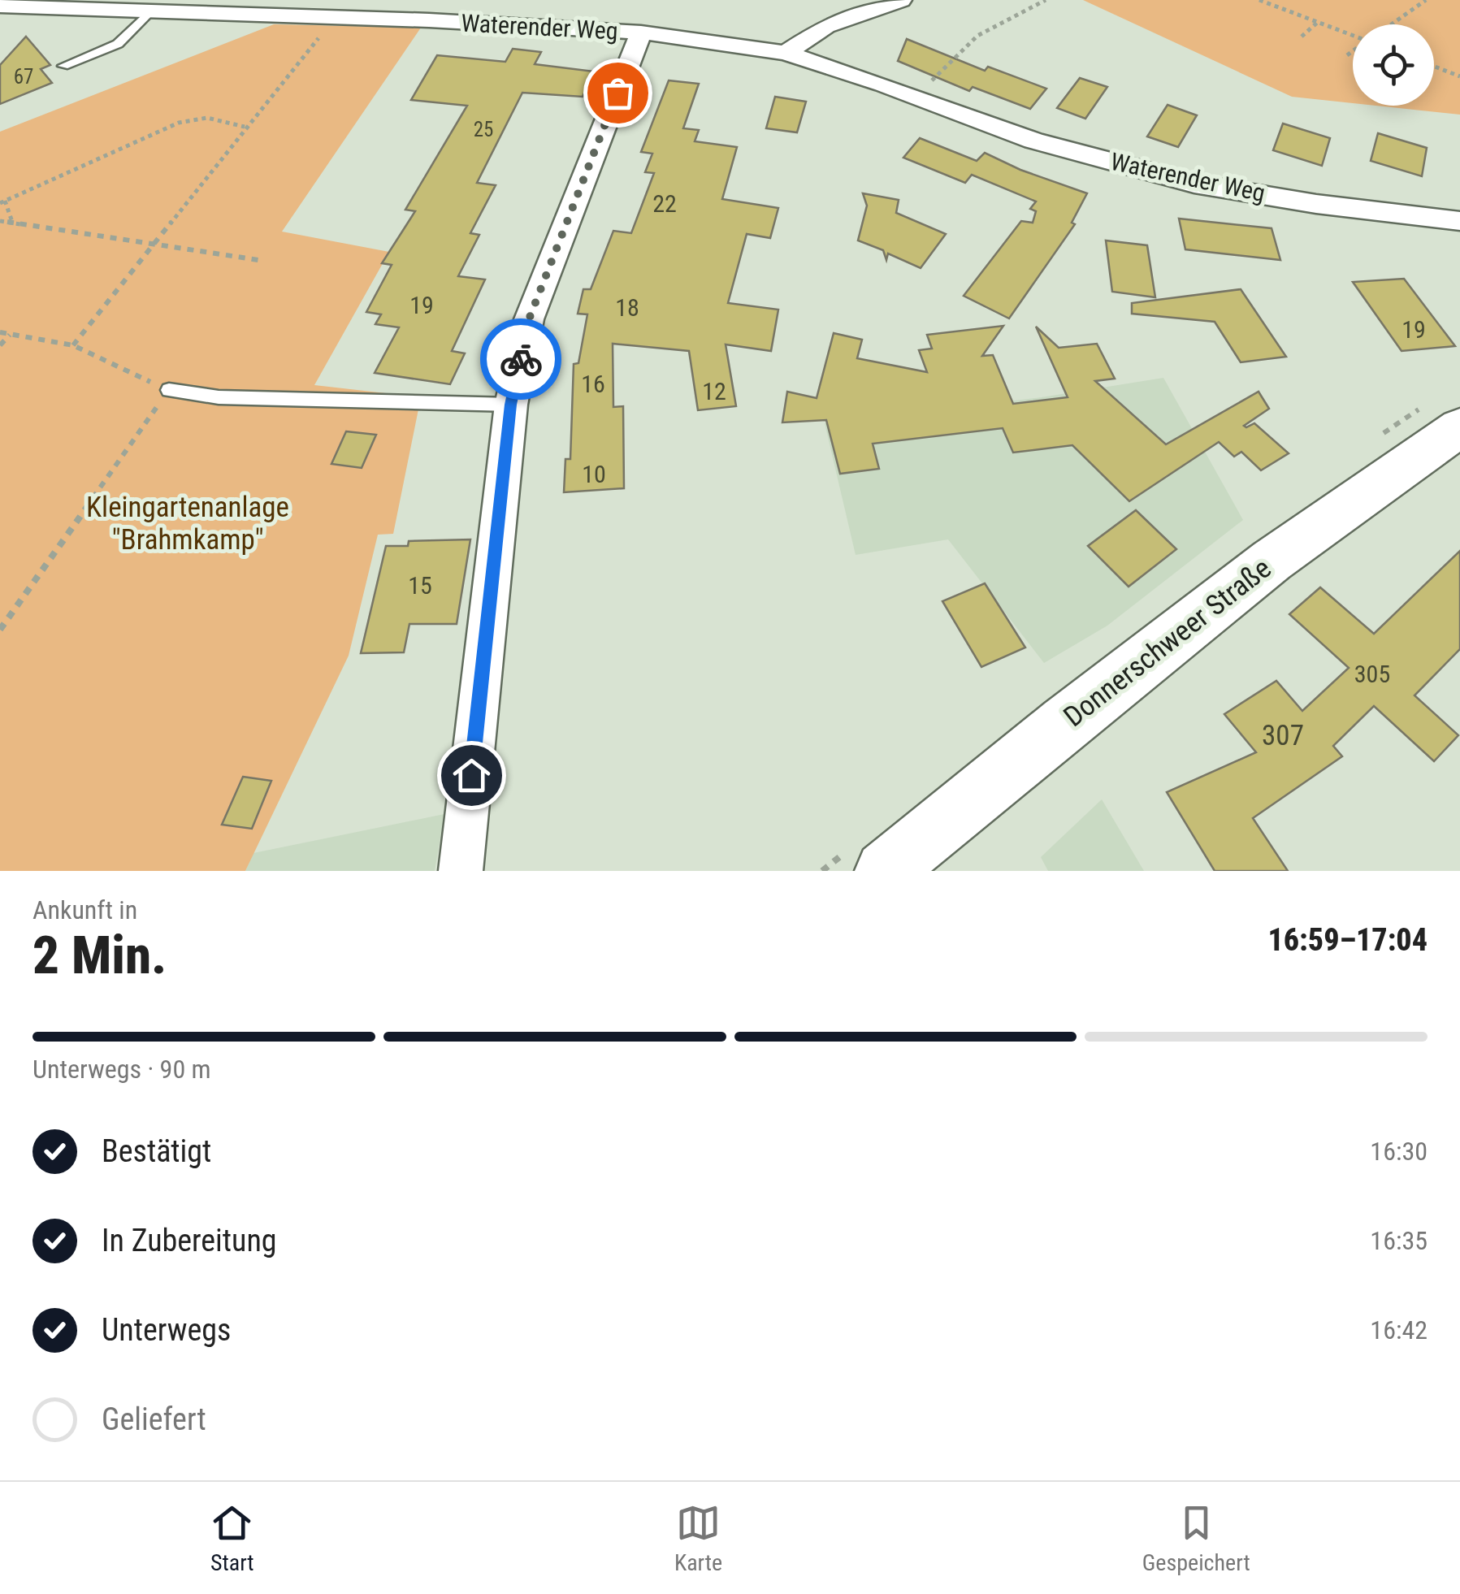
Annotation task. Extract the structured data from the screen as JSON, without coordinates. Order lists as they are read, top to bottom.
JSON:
{
  "streets": {
    "main road": ["Donnerschweer Straße"],
    "street": ["Waterender Weg"]
  },
  "parks": ["Kleingartenanlage \"Brahmkamp\""],
  "house_numbers": [
    "67",
    "25",
    "22",
    "19",
    "18",
    "19",
    "16",
    "12",
    "10",
    "15",
    "305",
    "307"
  ],
  "page": {
    "heading": ["2 Min.", "Ankunft in", "16:59–17:04"],
    "bar": "Unterwegs · 90 m",
    "list": [
      ["Bestätigt", "16:30"],
      ["In Zubereitung", "16:35"],
      ["Unterwegs", "16:42"],
      "Geliefert"
    ],
    "tabs": ["Start", "Karte", "Gespeichert"]
  }
}
